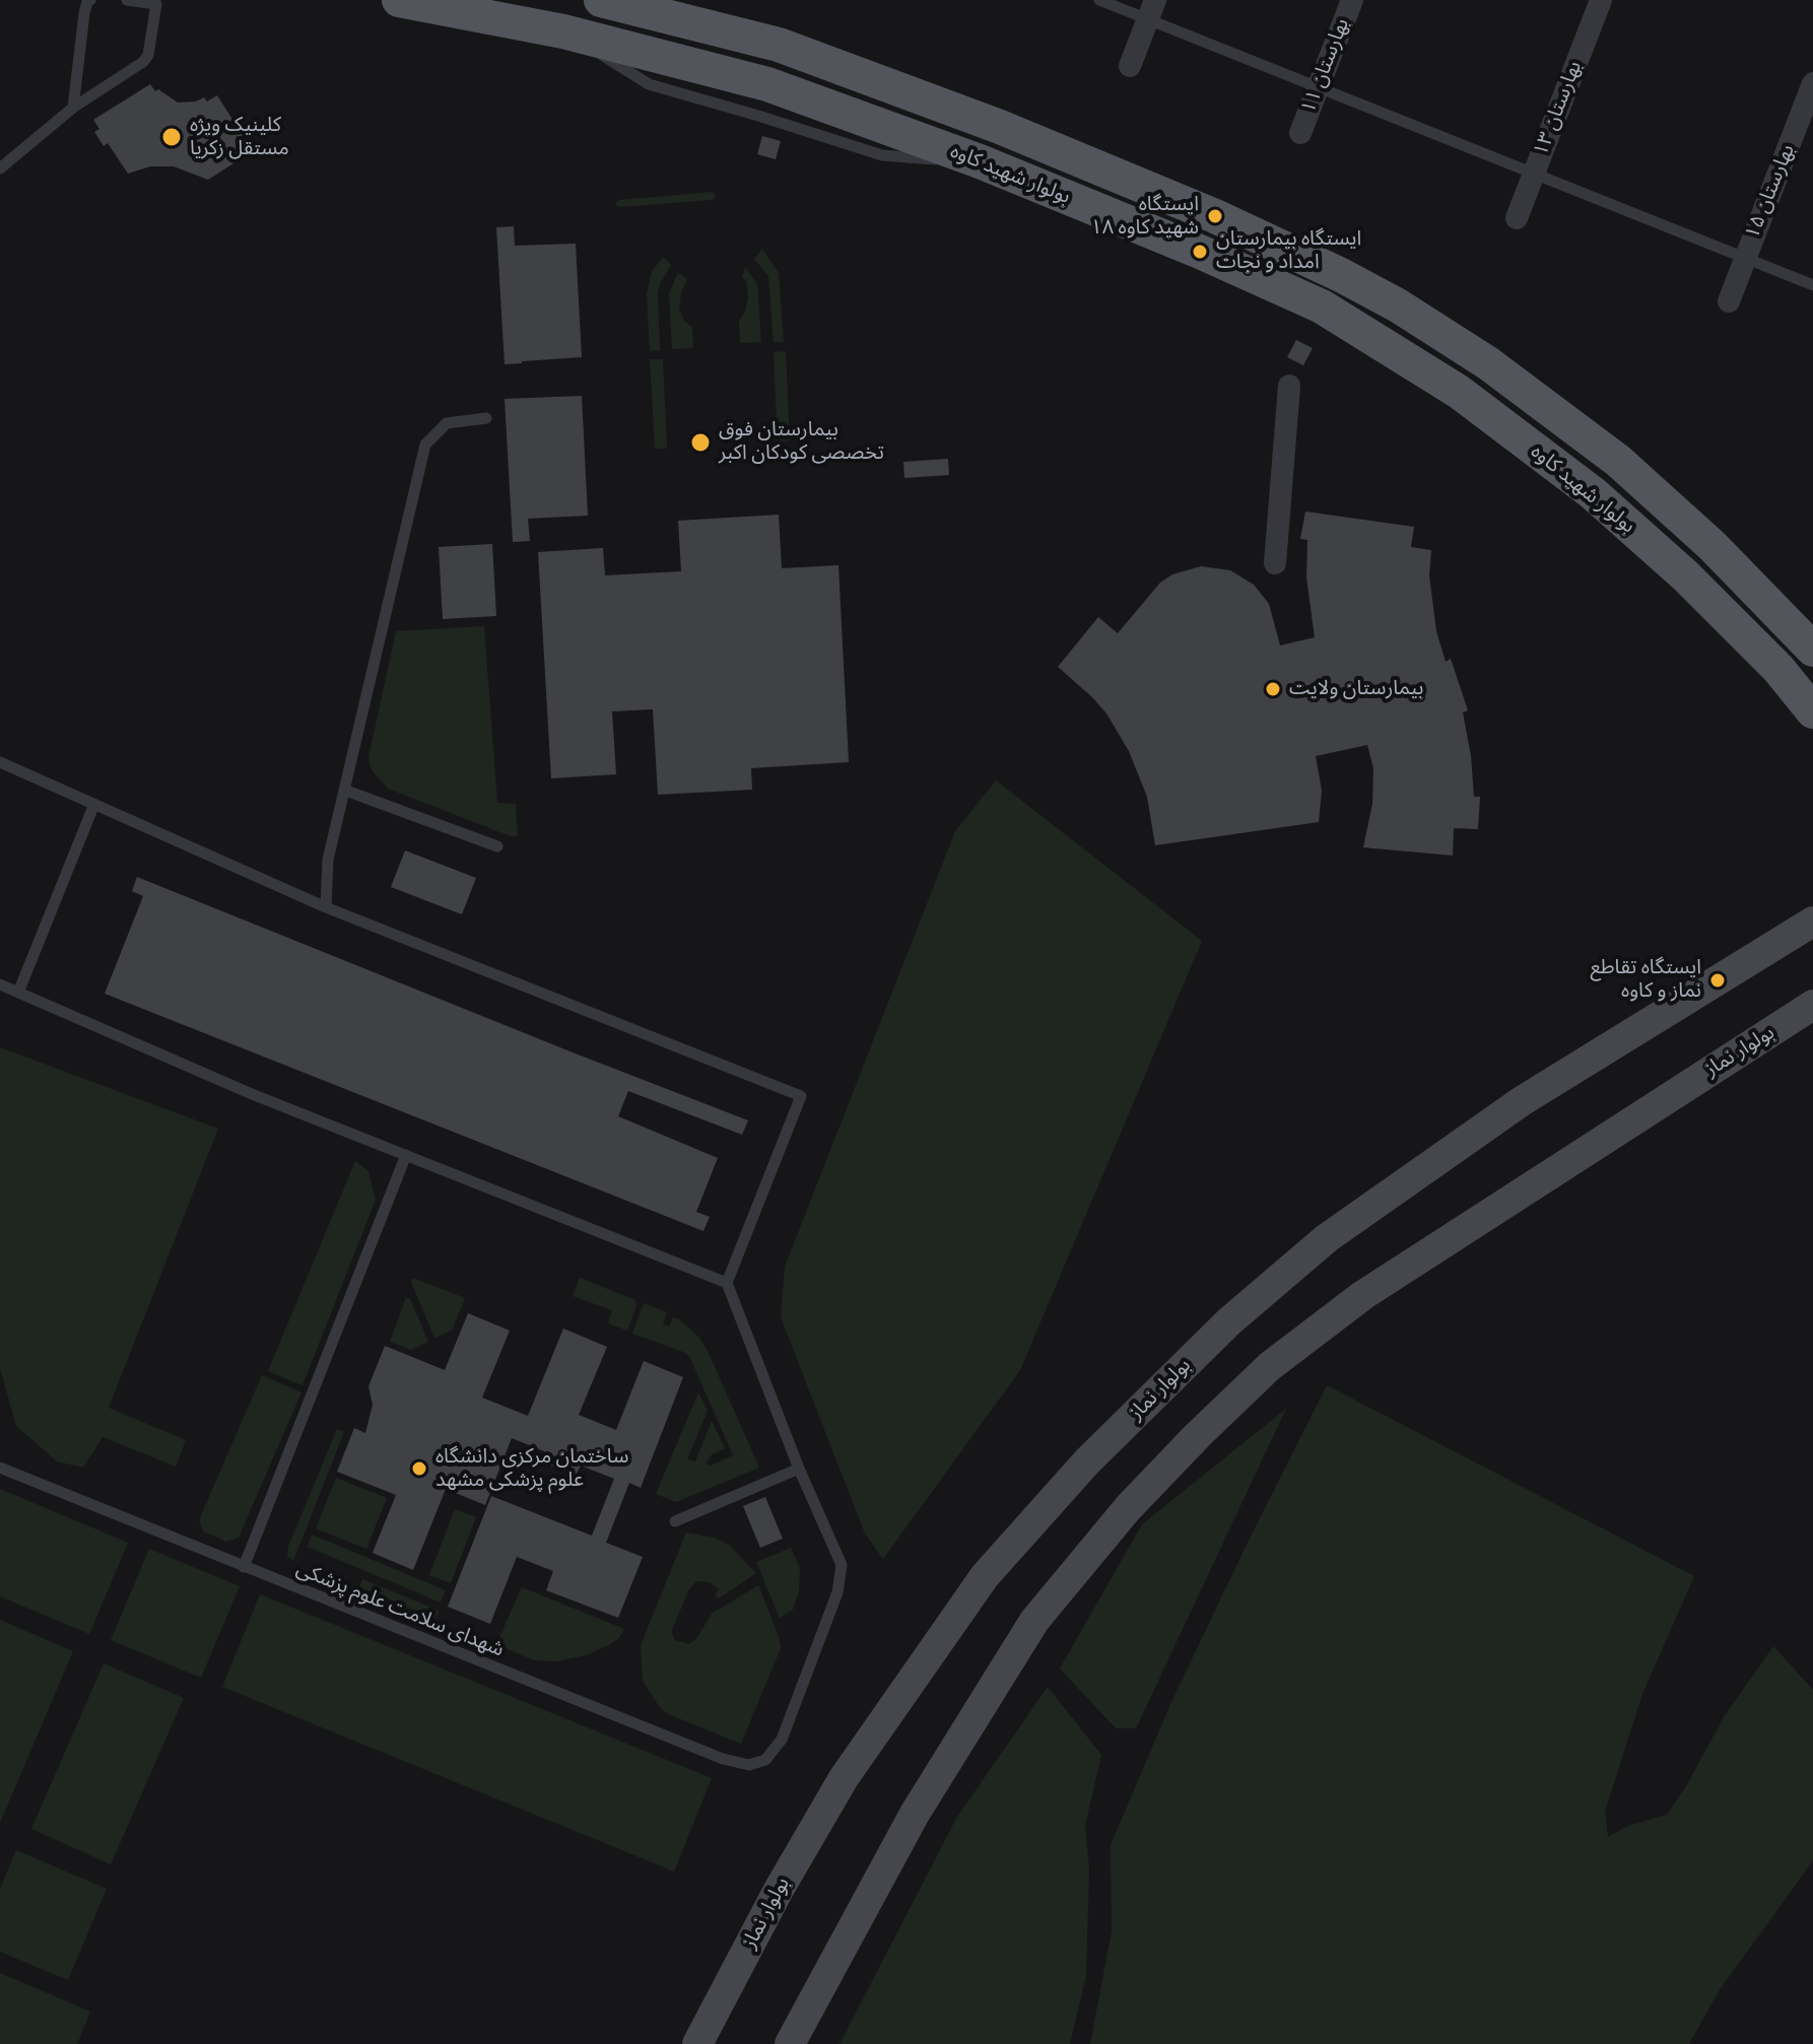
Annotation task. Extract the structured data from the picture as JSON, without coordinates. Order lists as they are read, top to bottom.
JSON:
{
  "streets": {
    "main road": ["بولوار شهید کاوه", "بولوار نماز"],
    "street": ["بهارستان ۱۱", "بهارستان ۱۳", "بهارستان ۱۵"],
    "lane": ["شهدای سلامت علوم پزشکی"]
  },
  "places": [
    "کلینیک ویژه مستقل زکریا",
    "ایستگاه شهید کاوه ۱۸",
    "ایستگاه بیمارستان امداد و نجات",
    "بیمارستان فوق تخصصی کودکان اکبر",
    "بیمارستان ولایت",
    "ایستگاه تقاطع نماز و کاوه",
    "ساختمان مرکزی دانشگاه علوم پزشکی مشهد"
  ]
}
